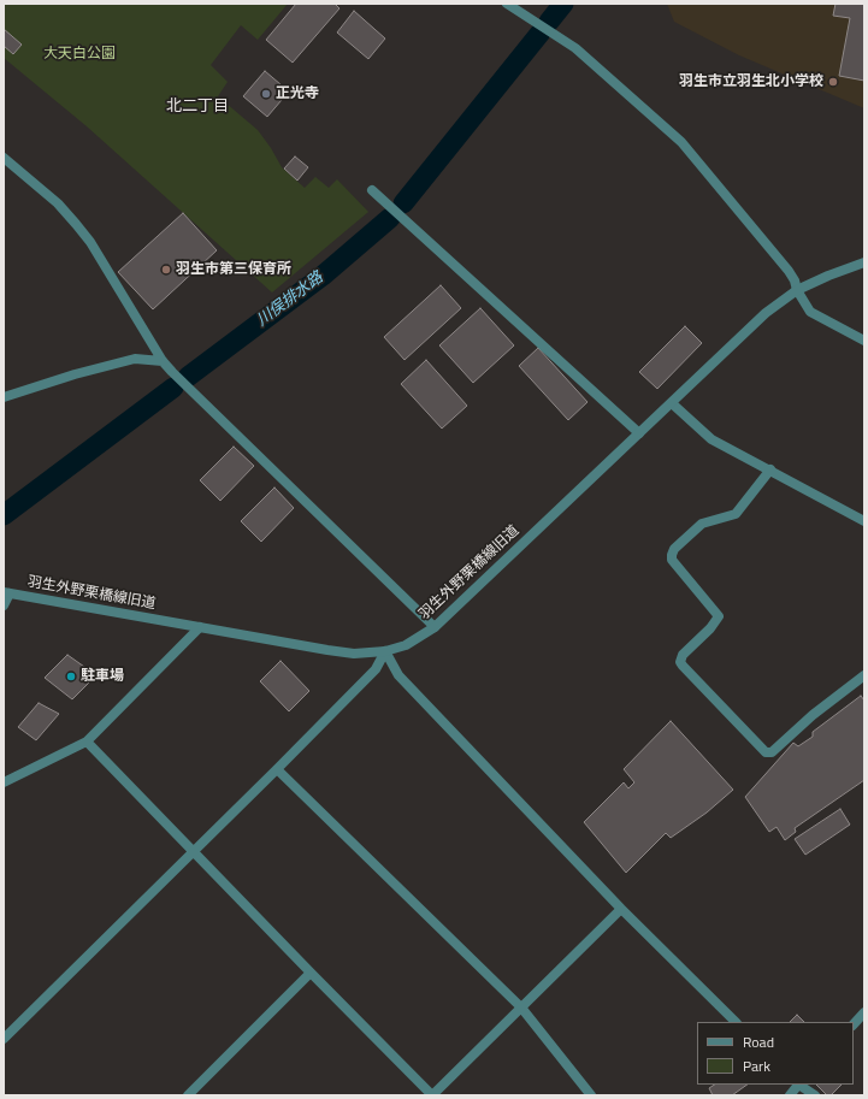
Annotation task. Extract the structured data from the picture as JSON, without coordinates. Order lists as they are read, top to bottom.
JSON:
{
  "streets": {
    "street": ["羽生外野栗橋線旧道"]
  },
  "districts": ["北二丁目"],
  "water": ["川俣排水路"],
  "parks": ["大天白公園"],
  "places": [
    "羽生市立羽生北小学校",
    "正光寺",
    "羽生市第三保育所",
    "駐車場"
  ],
  "legend": ["Road", "Park"]
}
